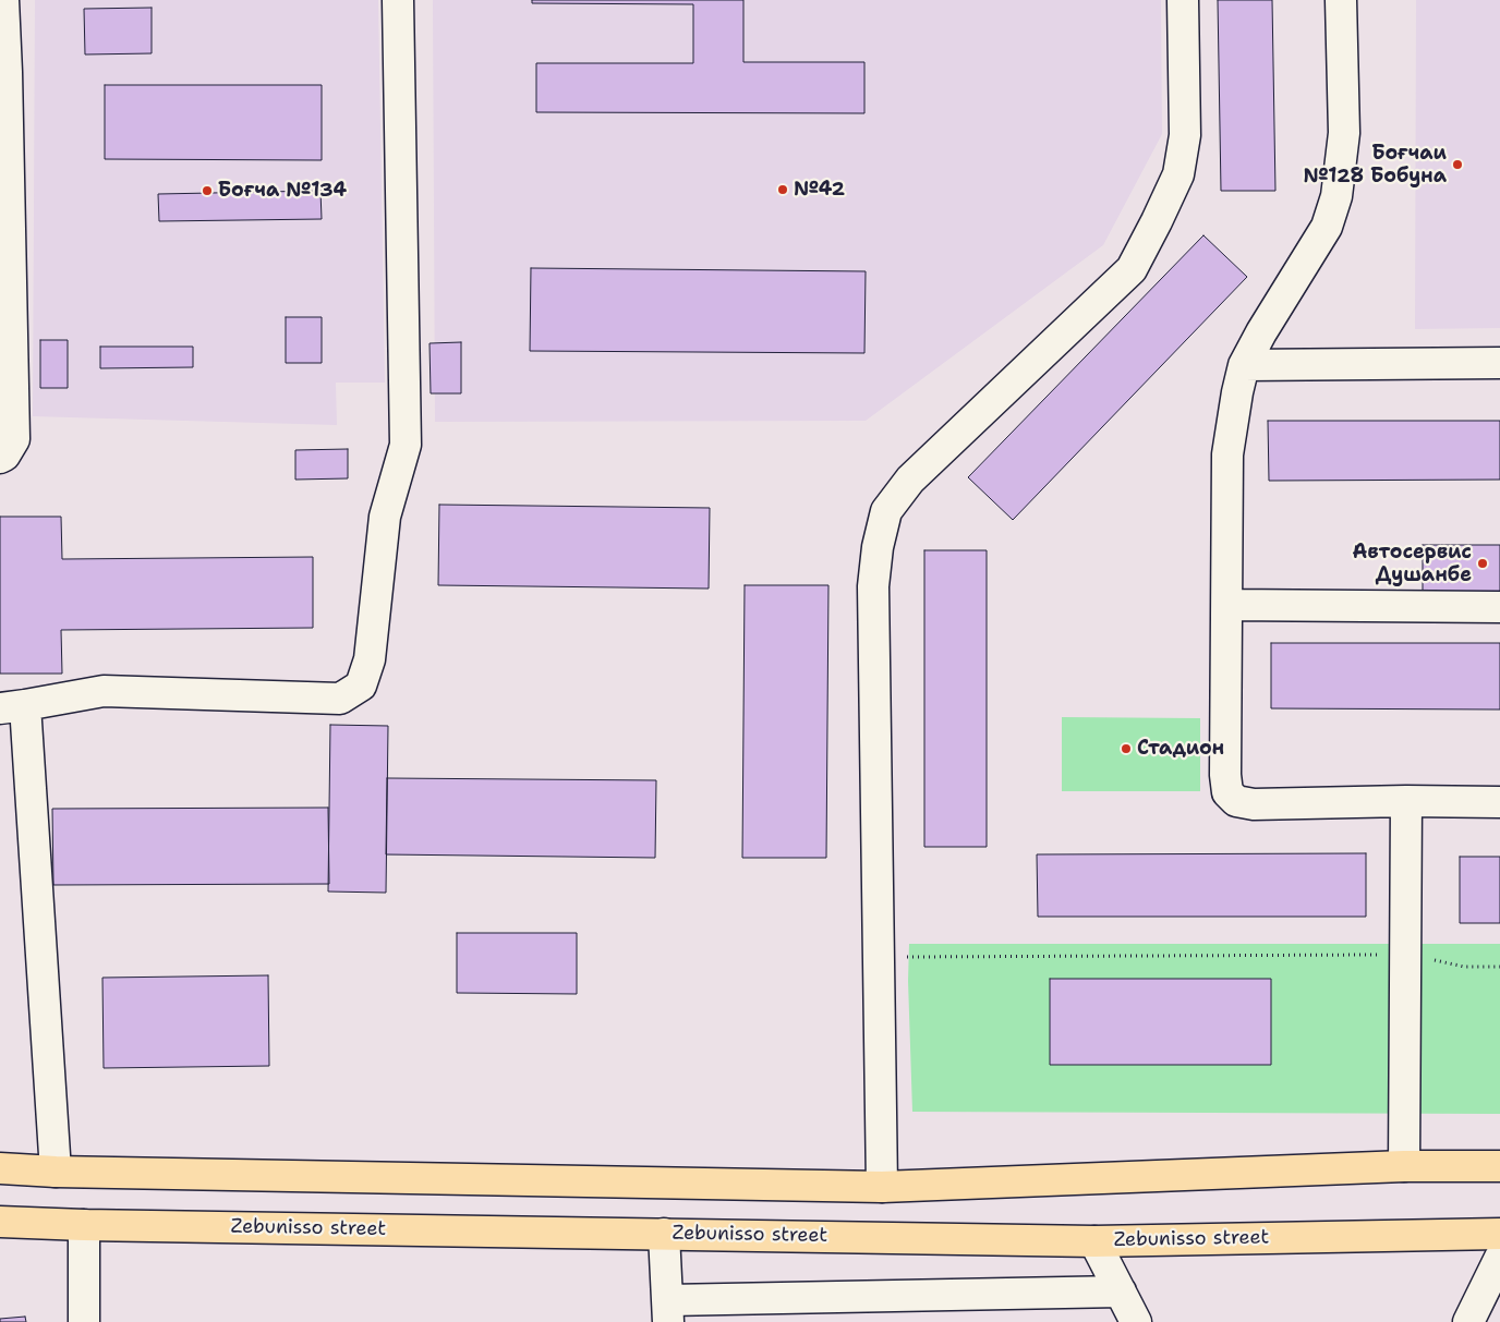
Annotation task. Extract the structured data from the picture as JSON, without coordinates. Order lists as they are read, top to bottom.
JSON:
{
  "streets": {
    "main road": ["Zebunisso street"]
  },
  "places": [
    "Боғчаи №128 Бобуна",
    "№42",
    "Боғча №134",
    "Автосервис Душанбе",
    "Стадион"
  ]
}
